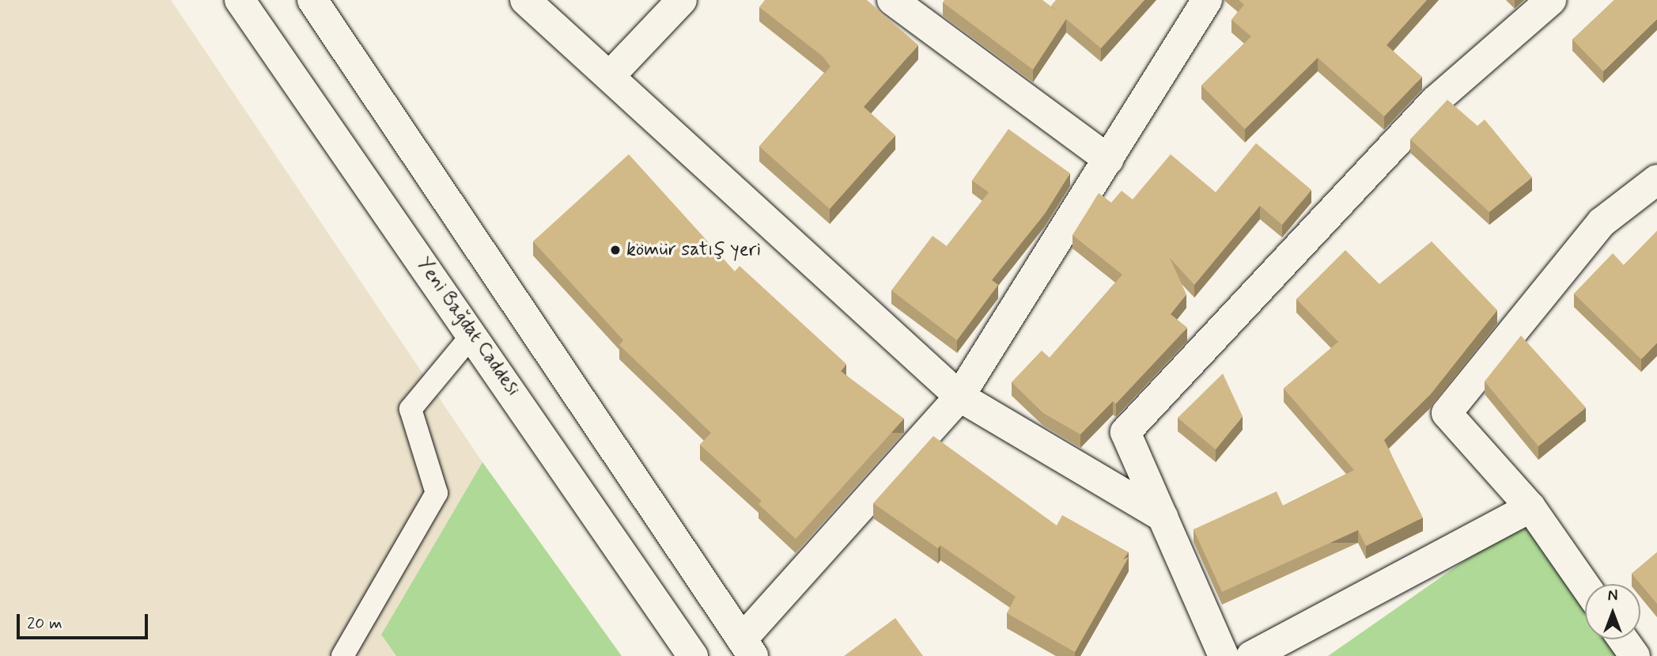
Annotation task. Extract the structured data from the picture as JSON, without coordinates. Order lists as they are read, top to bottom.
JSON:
{
  "streets": {
    "street": ["Yeni Bağdat Caddesi"]
  },
  "places": ["kömür satış yeri"],
  "scale_bar": "20 m",
  "north": "top"
}
